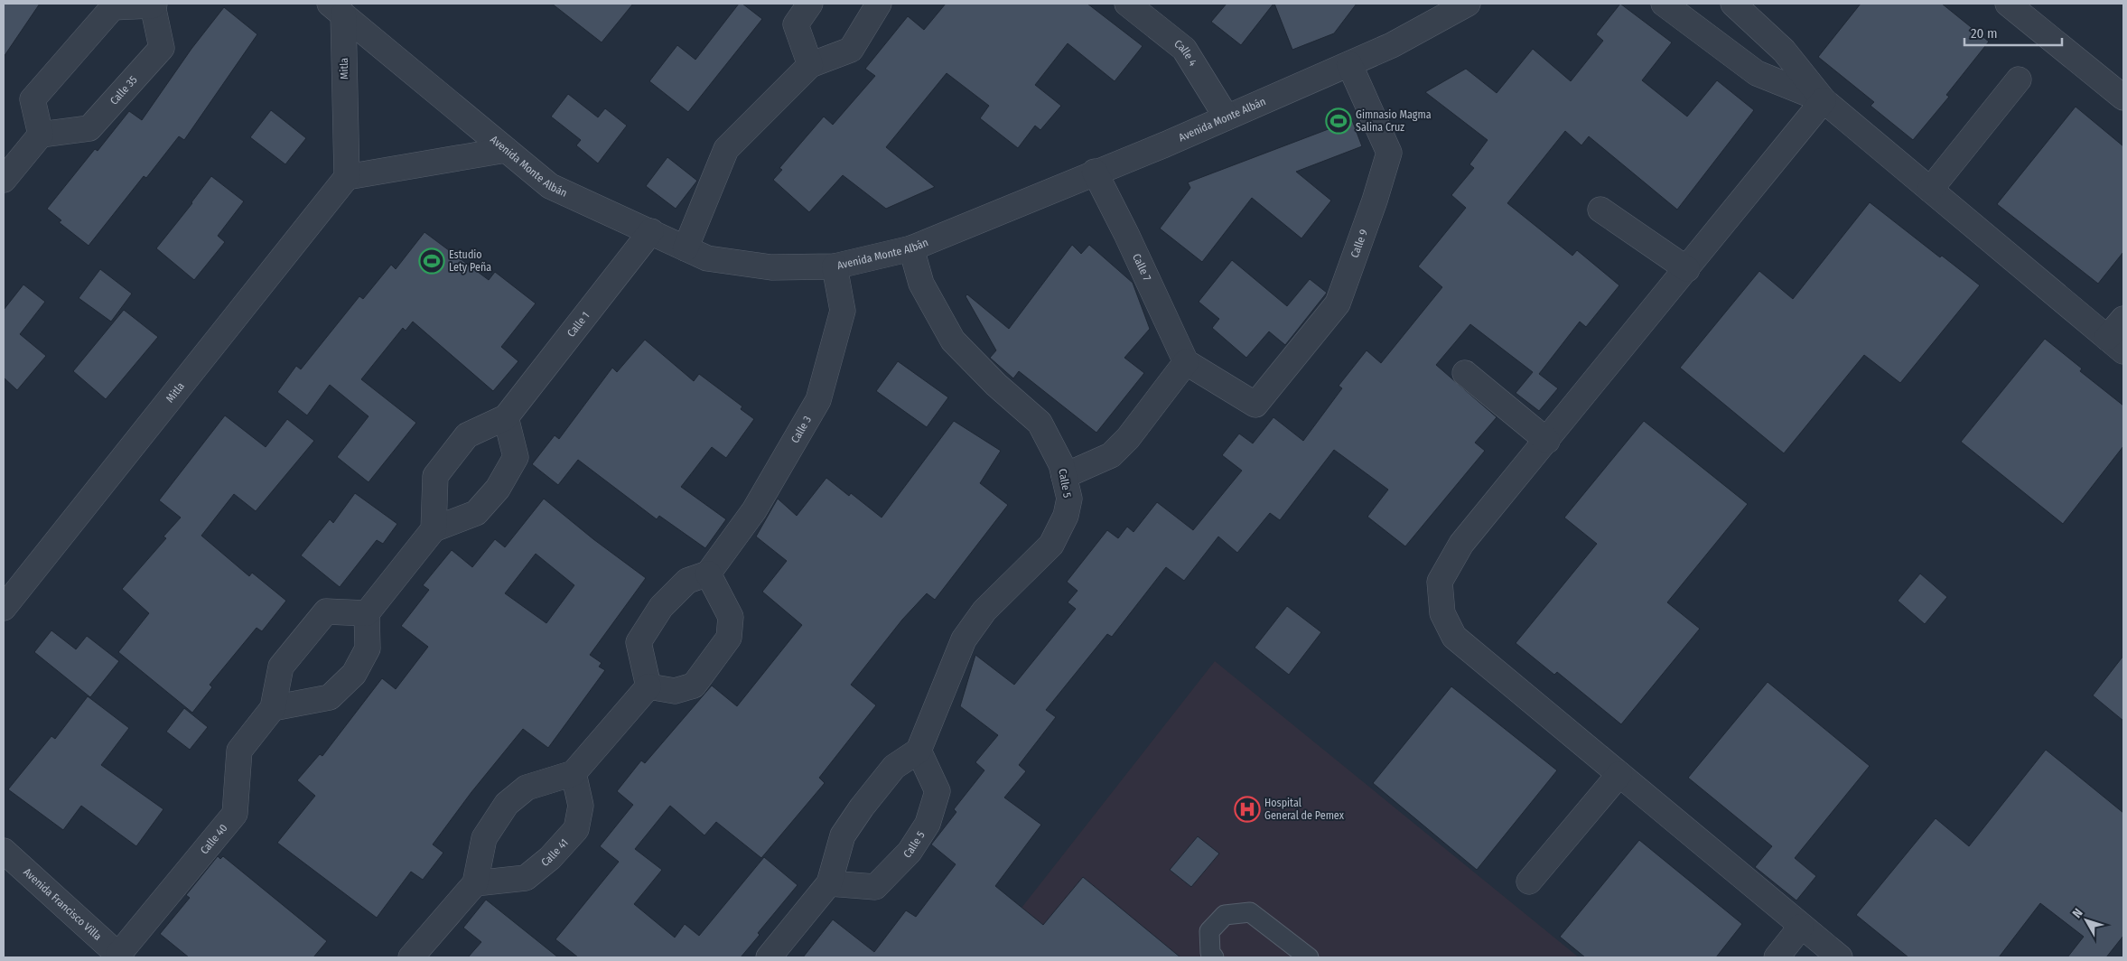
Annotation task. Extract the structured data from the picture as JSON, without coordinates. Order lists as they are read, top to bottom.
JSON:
{
  "streets": {
    "street": [
      "Calle 4",
      "Mitla",
      "Calle 35",
      "Avenida Monte Albán",
      "Calle 9",
      "Calle 7",
      "Calle 1",
      "Calle 3",
      "Calle 5",
      "Calle 40",
      "Calle 41",
      "Avenida Francisco Villa"
    ]
  },
  "crossings": [
    ["Calle 4", "Avenida Monte Albán"],
    ["Mitla", "Avenida Monte Albán"],
    ["Avenida Monte Albán", "Calle 9"],
    ["Avenida Monte Albán", "Calle 7"],
    ["Avenida Monte Albán", "Calle 1"],
    ["Avenida Monte Albán", "Calle 3"],
    ["Avenida Monte Albán", "Calle 5"],
    ["Calle 9", "Calle 7"],
    ["Calle 40", "Avenida Francisco Villa"]
  ],
  "places": {
    "sports": ["Gimnasio Magma Salina Cruz", "Estudio Lety Peña"],
    "hospital": ["Hospital General de Pemex"]
  },
  "scale_bar": "20 m",
  "north": "top left"
}
